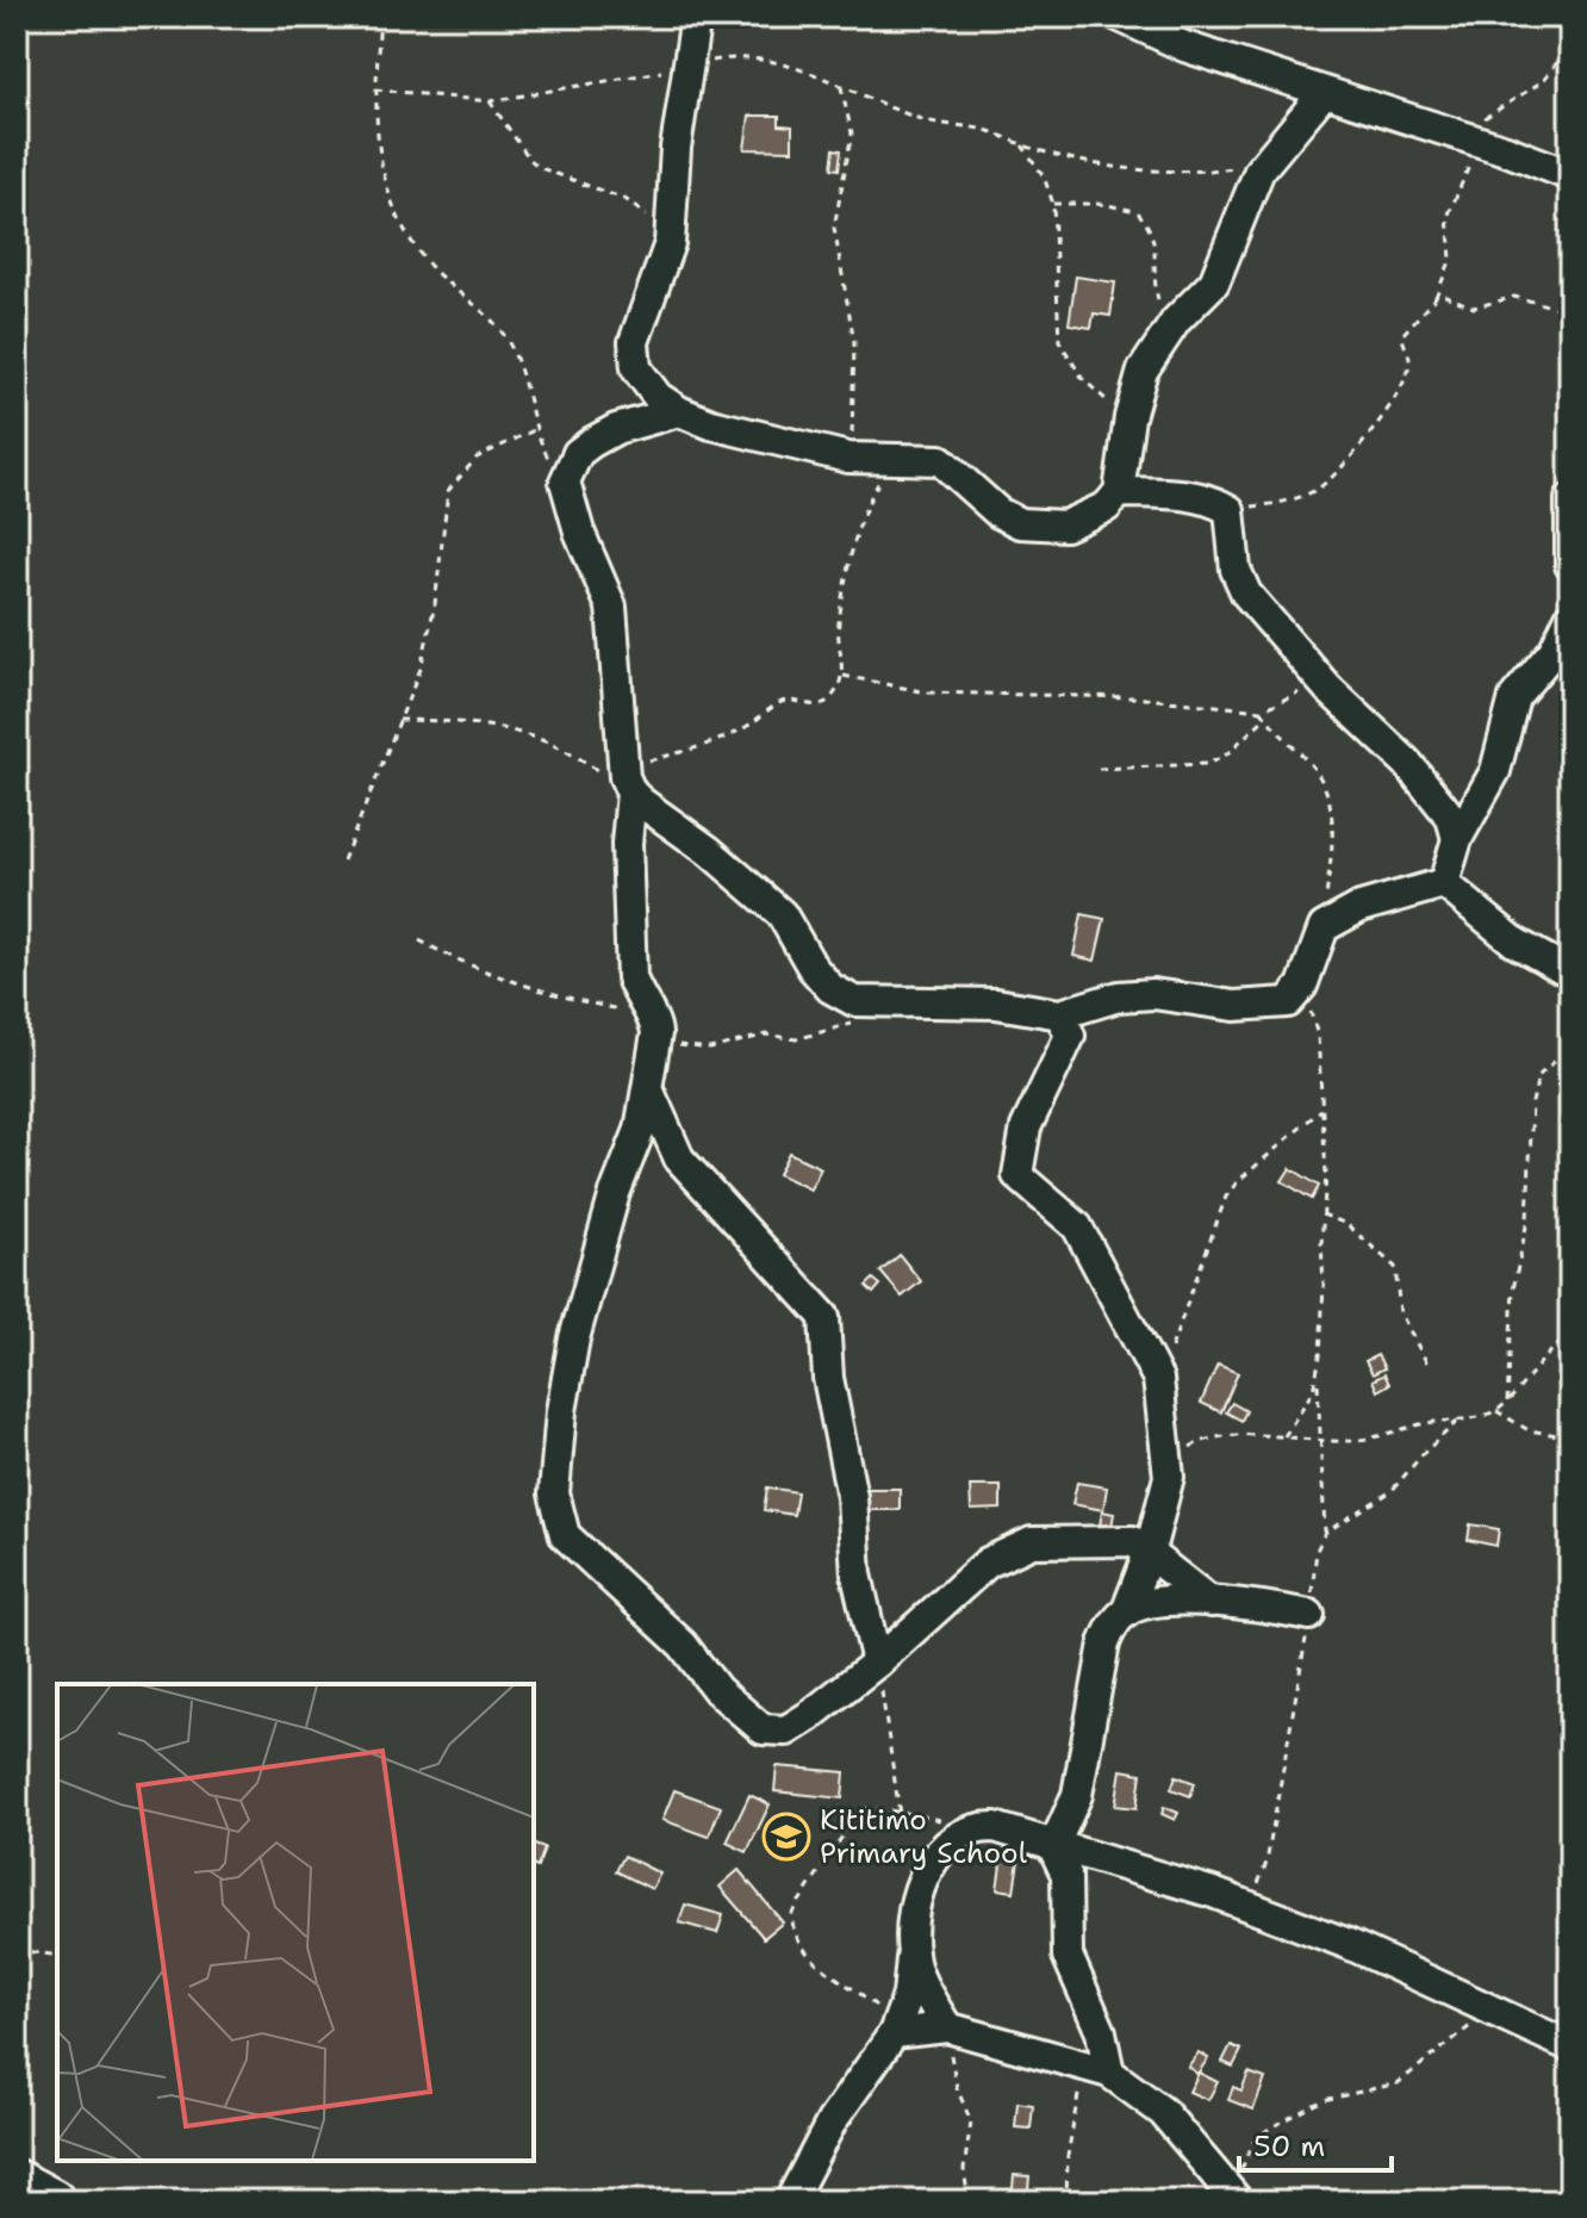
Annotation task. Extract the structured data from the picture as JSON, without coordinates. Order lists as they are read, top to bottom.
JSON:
{
  "places": {
    "school or university": ["Kititimo Primary School"]
  },
  "scale_bar": "50 m"
}
